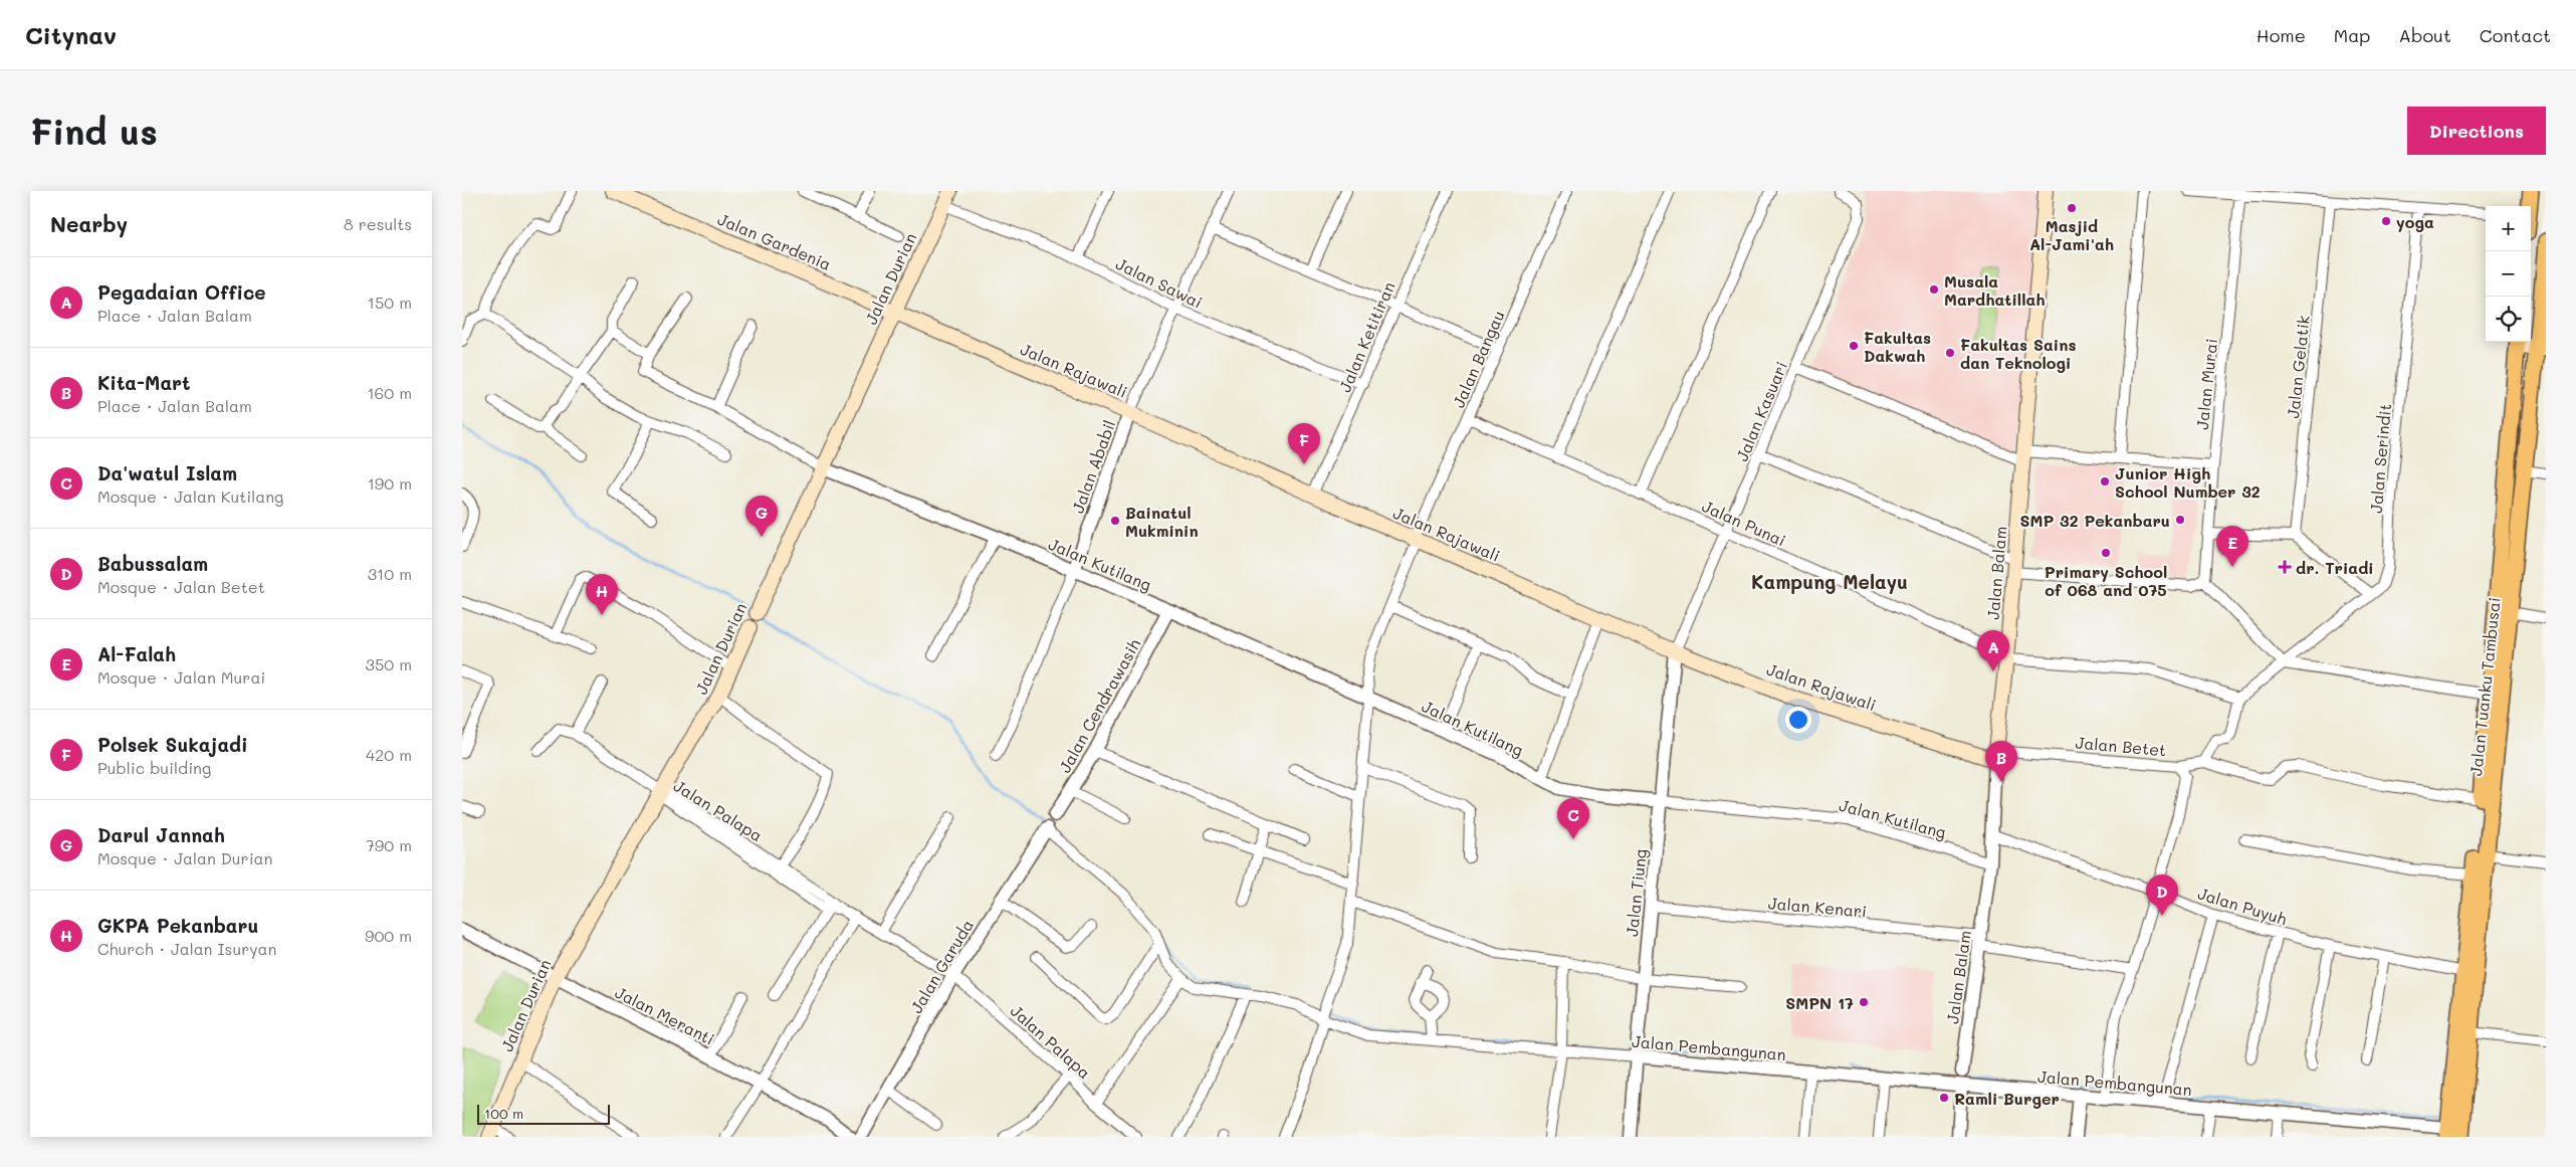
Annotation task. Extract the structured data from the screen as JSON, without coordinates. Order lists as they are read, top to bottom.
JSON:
{
  "streets": {
    "main road": [
      "Jalan Gardenia",
      "Jalan Durian",
      "Jalan Rajawali",
      "Jalan Balam",
      "Jalan Tuanku Tambusai"
    ],
    "street": [
      "Jalan Sawai",
      "Jalan Ketitiran",
      "Jalan Bangau",
      "Jalan Gelatik",
      "Jalan Murai",
      "Jalan Kasuari",
      "Jalan Serindit",
      "Jalan Ababil",
      "Jalan Punai",
      "Jalan Kutilang",
      "Jalan Cendrawasih",
      "Jalan Betet",
      "Jalan Palapa",
      "Jalan Tiung",
      "Jalan Puyuh",
      "Jalan Kenari",
      "Jalan Garuda",
      "Jalan Meranti",
      "Jalan Pembangunan"
    ]
  },
  "crossings": [
    ["Jalan Gardenia", "Jalan Durian"],
    ["Jalan Gardenia", "Jalan Rajawali"],
    ["Jalan Durian", "Jalan Sawai"],
    ["Jalan Durian", "Jalan Rajawali"],
    ["Jalan Durian", "Jalan Kutilang"],
    ["Jalan Durian", "Jalan Palapa"],
    ["Jalan Durian", "Jalan Meranti"],
    ["Jalan Sawai", "Jalan Ketitiran"],
    ["Jalan Sawai", "Jalan Ababil"],
    ["Jalan Ketitiran", "Jalan Rajawali"],
    ["Jalan Bangau", "Jalan Rajawali"],
    ["Jalan Bangau", "Jalan Punai"],
    ["Jalan Bangau", "Jalan Kutilang"],
    ["Jalan Bangau", "Jalan Pembangunan"],
    ["Jalan Rajawali", "Jalan Kasuari"],
    ["Jalan Rajawali", "Jalan Ababil"],
    ["Jalan Rajawali", "Jalan Balam"],
    ["Jalan Rajawali", "Jalan Betet"],
    ["Jalan Rajawali", "Jalan Tiung"],
    ["Jalan Kasuari", "Jalan Punai"],
    ["Jalan Kasuari", "Jalan Tiung"],
    ["Jalan Serindit", "Jalan Punai"],
    ["Jalan Ababil", "Jalan Kutilang"],
    ["Jalan Punai", "Jalan Balam"],
    ["Jalan Kutilang", "Jalan Balam"],
    ["Jalan Kutilang", "Jalan Cendrawasih"],
    ["Jalan Kutilang", "Jalan Tiung"],
    ["Jalan Balam", "Jalan Betet"],
    ["Jalan Balam", "Jalan Puyuh"],
    ["Jalan Balam", "Jalan Kenari"],
    ["Jalan Balam", "Jalan Pembangunan"],
    ["Jalan Tuanku Tambusai", "Jalan Puyuh"],
    ["Jalan Tuanku Tambusai", "Jalan Pembangunan"],
    ["Jalan Cendrawasih", "Jalan Garuda"],
    ["Jalan Betet", "Jalan Puyuh"],
    ["Jalan Betet", "Jalan Kenari"],
    ["Jalan Betet", "Jalan Pembangunan"],
    ["Jalan Palapa", "Jalan Garuda"],
    ["Jalan Tiung", "Jalan Kenari"],
    ["Jalan Tiung", "Jalan Pembangunan"],
    ["Jalan Garuda", "Jalan Pembangunan"]
  ],
  "districts": ["Kampung Melayu"],
  "places": {
    "other": [
      "Masjid Al-Jami'ah",
      "yoga",
      "Musala Mardhatillah",
      "Fakultas Dakwah",
      "Fakultas Sains dan Teknologi",
      "Junior High School Number 32",
      "SMP 32 Pekanbaru",
      "Bainatul Mukminin",
      "Primary School of 068 and 075",
      "SMPN 17",
      "Ramli Burger"
    ],
    "health": ["dr. Triadi"]
  },
  "scale_bar": "100 m",
  "page": {
    "header": "Citynav",
    "nav": [
      "Home",
      "Map",
      "About",
      "Contact"
    ],
    "buttons": "Directions",
    "title": "Find us",
    "heading": ["Nearby", "8 results"],
    "map_buttons": ["+", "−"],
    "list": [
      {
        "mark": "A",
        "name": "Pegadaian Office",
        "note": "Place · Jalan Balam",
        "value": "150 m"
      },
      {
        "mark": "B",
        "name": "Kita-Mart",
        "note": "Place · Jalan Balam",
        "value": "160 m"
      },
      {
        "mark": "C",
        "name": "Da'watul Islam",
        "note": "Mosque · Jalan Kutilang",
        "value": "190 m"
      },
      {
        "mark": "D",
        "name": "Babussalam",
        "note": "Mosque · Jalan Betet",
        "value": "310 m"
      },
      {
        "mark": "E",
        "name": "Al-Falah",
        "note": "Mosque · Jalan Murai",
        "value": "350 m"
      },
      {
        "mark": "F",
        "name": "Polsek Sukajadi",
        "note": "Public building",
        "value": "420 m"
      },
      {
        "mark": "G",
        "name": "Darul Jannah",
        "note": "Mosque · Jalan Durian",
        "value": "790 m"
      },
      {
        "mark": "H",
        "name": "GKPA Pekanbaru",
        "note": "Church · Jalan Isuryan",
        "value": "900 m"
      }
    ],
    "pins": [
      "F",
      "G",
      "E",
      "H",
      "A",
      "B",
      "C",
      "D"
    ],
    "scale": "100 m"
  }
}
